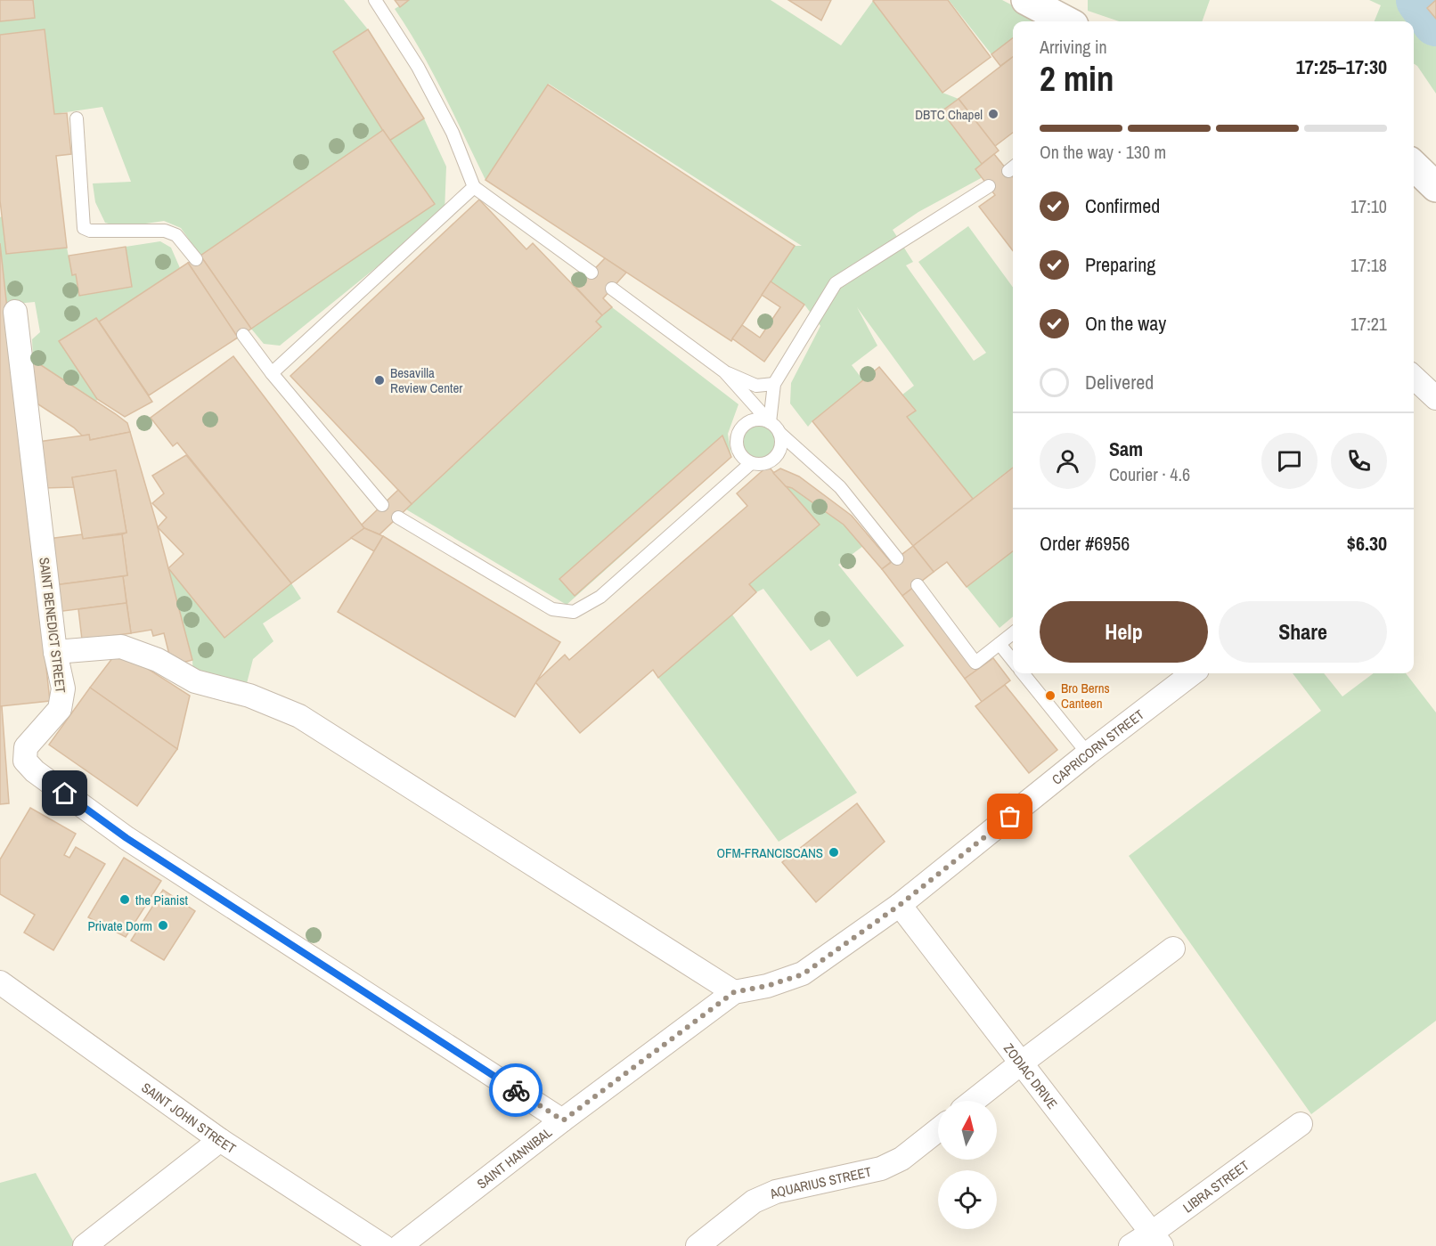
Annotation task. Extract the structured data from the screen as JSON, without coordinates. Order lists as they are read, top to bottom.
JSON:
{
  "streets": {
    "street": [
      "SAINT BENEDICT STREET",
      "CAPRICORN STREET",
      "ZODIAC DRIVE",
      "SAINT JOHN STREET",
      "SAINT HANNIBAL",
      "AQUARIUS STREET",
      "LIBRA STREET"
    ]
  },
  "crossings": [
    ["SAINT BENEDICT STREET", "SAINT HANNIBAL"],
    ["CAPRICORN STREET", "ZODIAC DRIVE"],
    ["CAPRICORN STREET", "SAINT HANNIBAL"],
    ["ZODIAC DRIVE", "SAINT HANNIBAL"],
    ["ZODIAC DRIVE", "LIBRA STREET"]
  ],
  "places": [
    "DBTC Chapel",
    "Besavilla Review Center",
    "Bro Berns Canteen",
    "OFM-FRANCISCANS",
    "the Pianist",
    "Private Dorm"
  ],
  "north": "top",
  "page": {
    "heading": ["2 min", "Arriving in", "17:25–17:30"],
    "panel": [
      "Sam",
      "Courier · 4.6",
      "Order #6956",
      "$6.30"
    ],
    "bar": "On the way · 130 m",
    "list": [
      ["Confirmed", "17:10"],
      ["Preparing", "17:18"],
      ["On the way", "17:21"],
      "Delivered"
    ],
    "buttons": ["Help", "Share"]
  }
}
